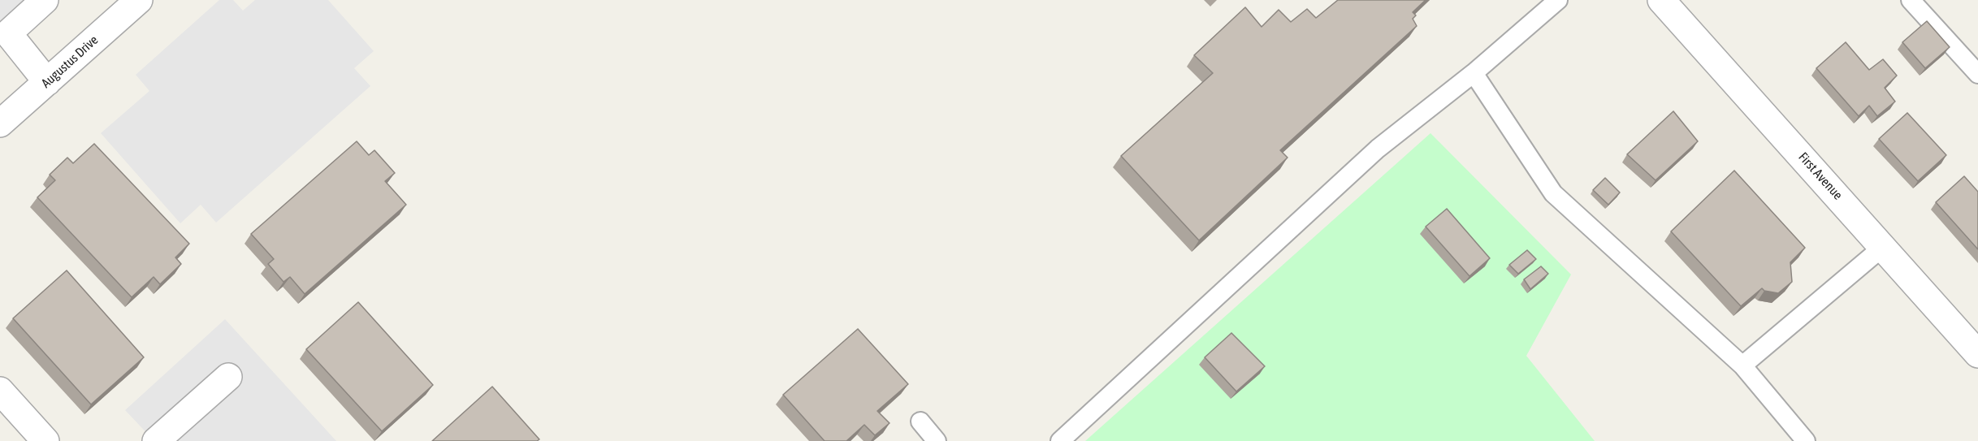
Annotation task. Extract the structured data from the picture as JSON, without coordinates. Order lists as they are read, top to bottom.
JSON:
{
  "streets": {
    "street": ["Augustus Drive", "First Avenue"]
  }
}
